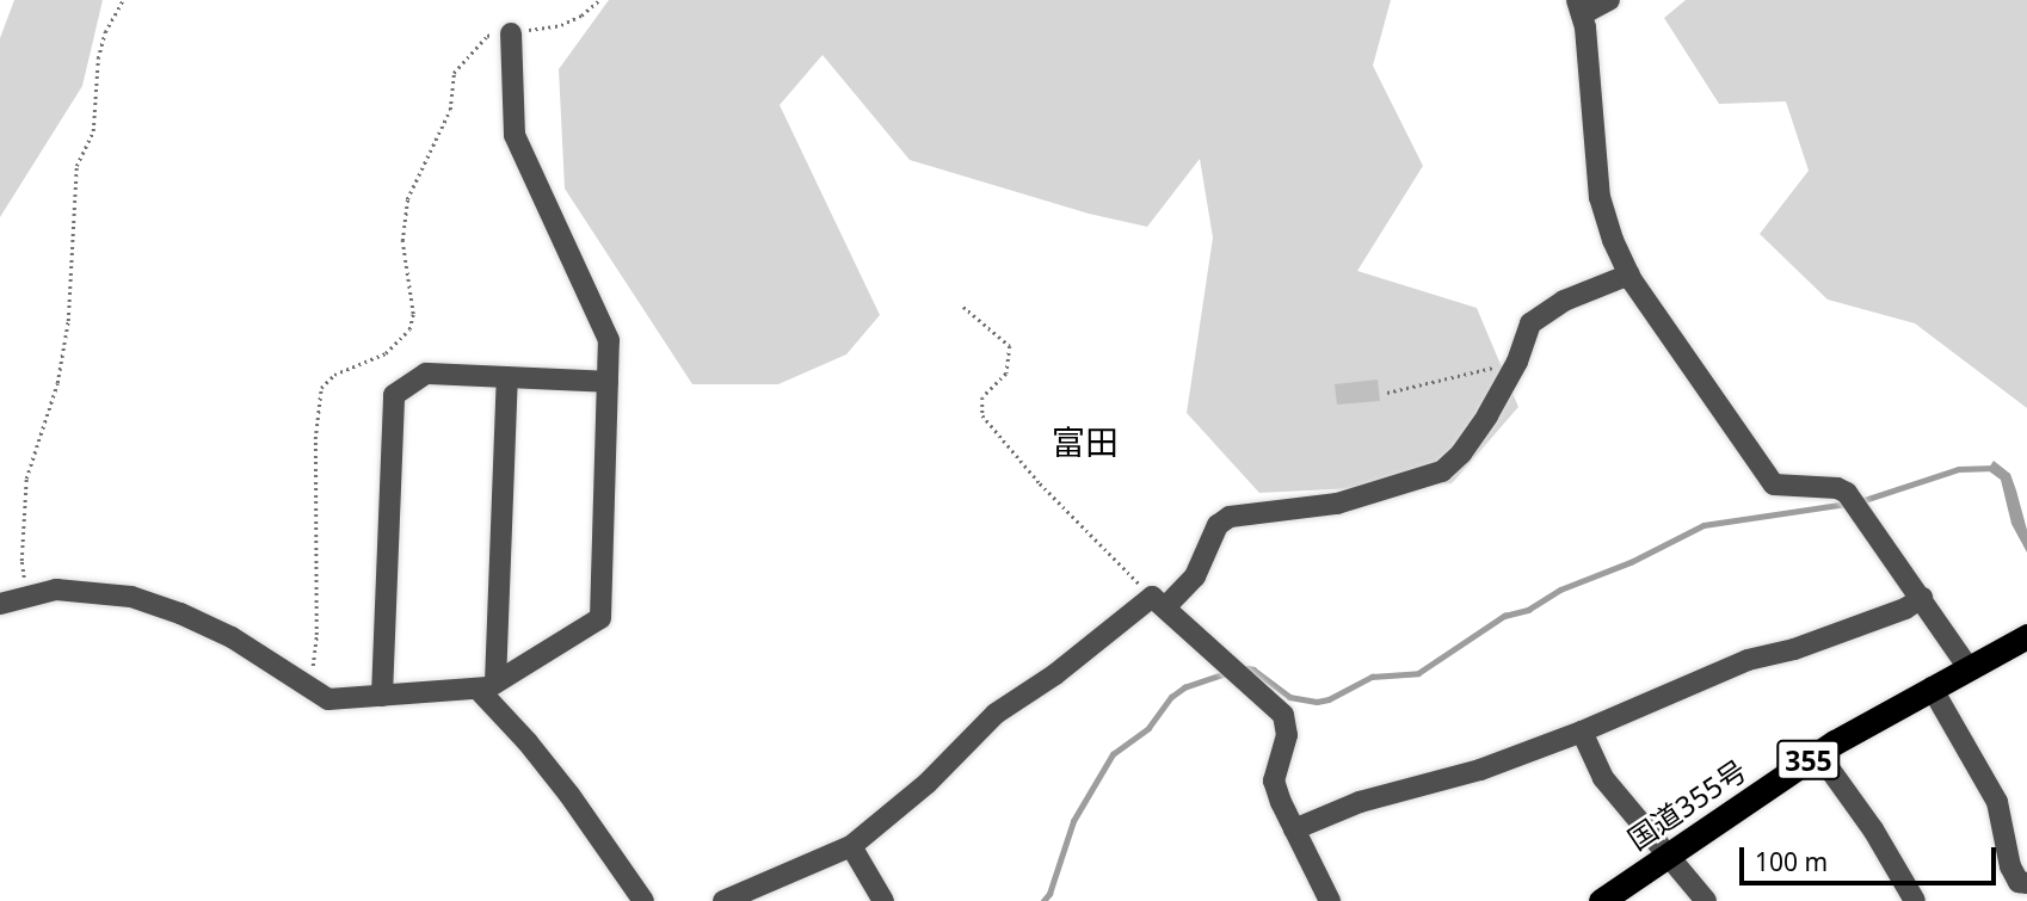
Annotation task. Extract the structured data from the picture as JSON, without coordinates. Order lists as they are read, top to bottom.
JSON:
{
  "streets": {
    "highway": ["355", "国道355号"]
  },
  "districts": ["富田"],
  "scale_bar": "100 m"
}
